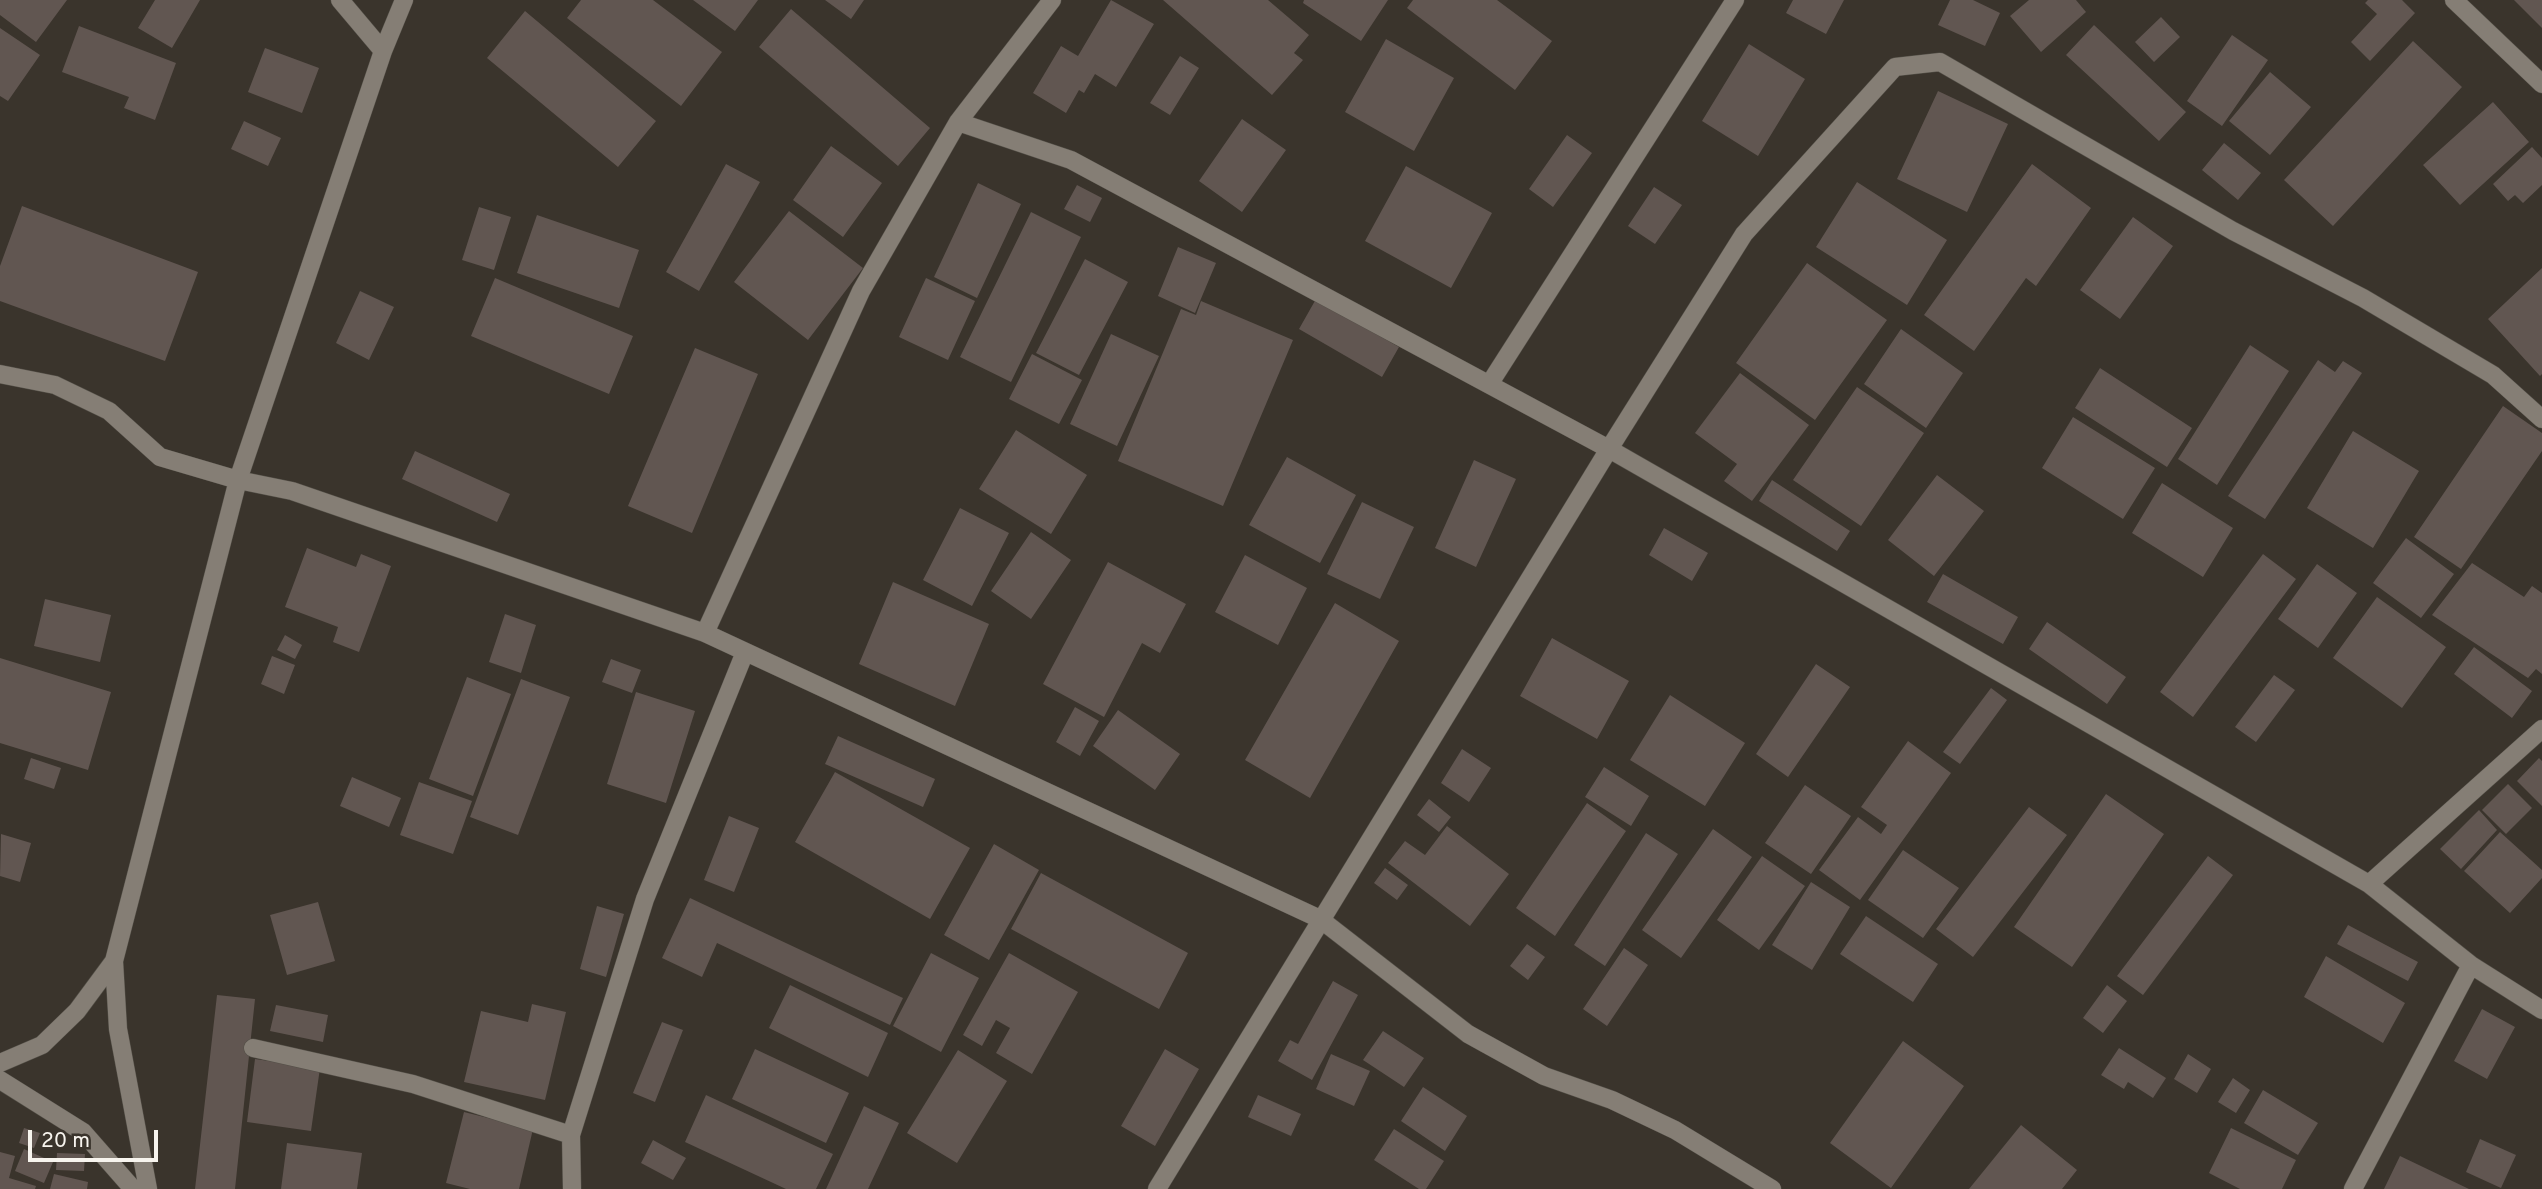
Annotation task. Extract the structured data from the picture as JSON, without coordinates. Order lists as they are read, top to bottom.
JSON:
{
  "scale_bar": "20 m"
}
